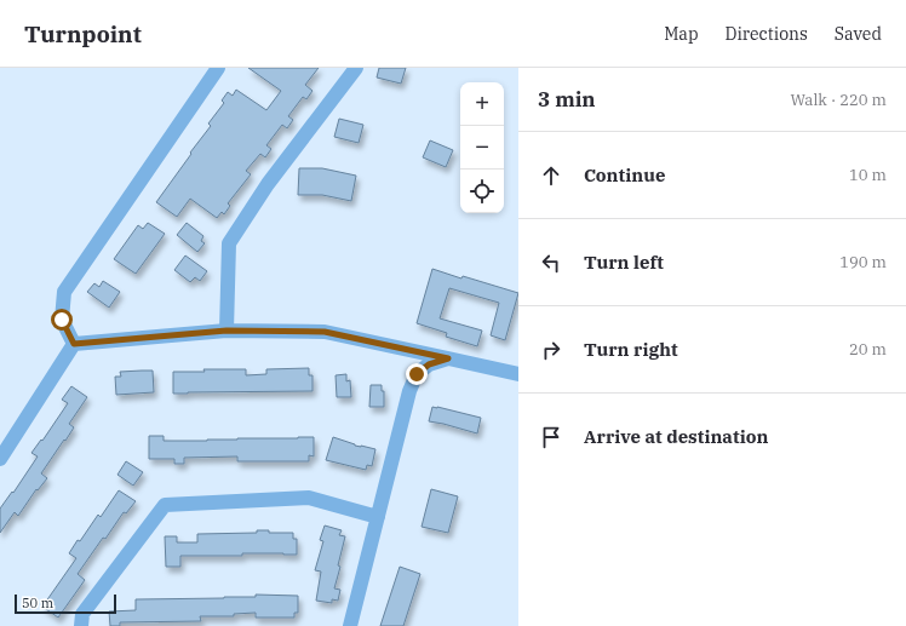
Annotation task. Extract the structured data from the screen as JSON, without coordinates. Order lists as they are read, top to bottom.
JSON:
{
  "scale_bar": "50 m",
  "page": {
    "header": "Turnpoint",
    "nav": ["Map", "Directions", "Saved"],
    "heading": ["3 min", "Walk · 220 m"],
    "map_buttons": ["+", "−"],
    "list": [
      ["Continue", "10 m"],
      ["Turn left", "190 m"],
      ["Turn right", "20 m"],
      "Arrive at destination"
    ],
    "scale": "50 m"
  }
}
